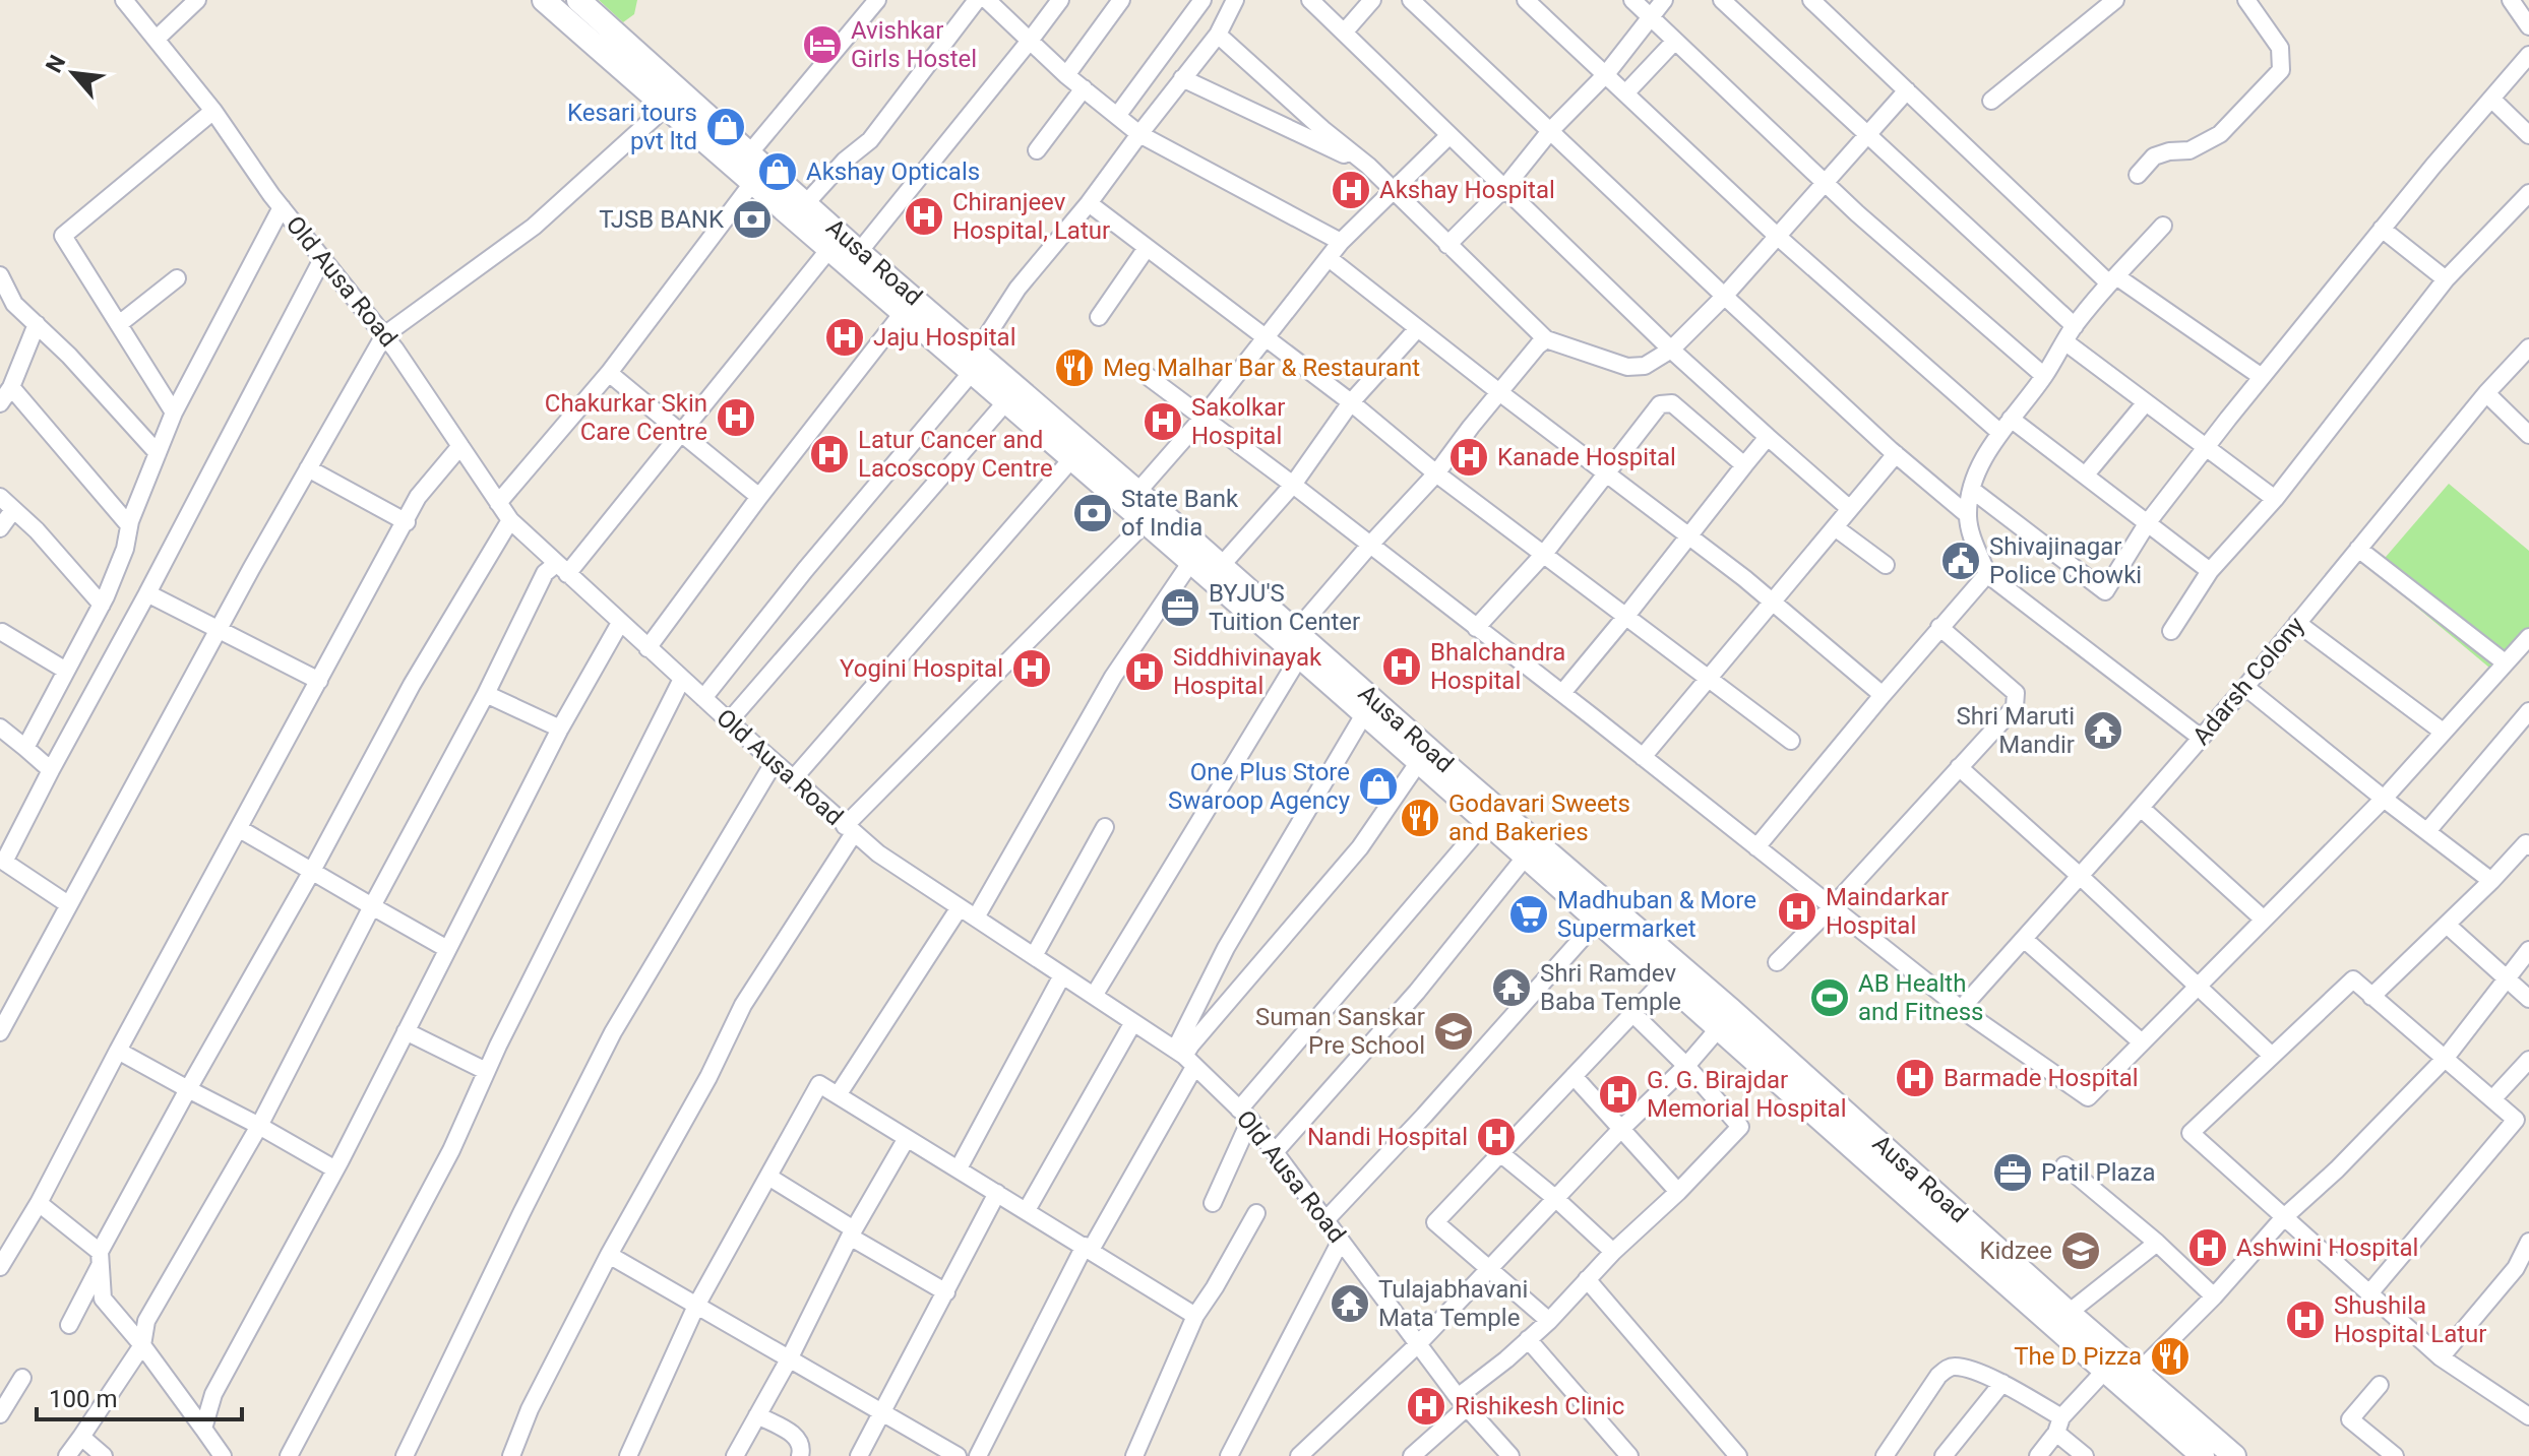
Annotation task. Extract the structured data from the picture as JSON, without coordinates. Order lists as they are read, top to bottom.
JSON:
{
  "streets": {
    "main road": ["Ausa Road"],
    "street": ["Old Ausa Road", "Adarsh Colony"]
  },
  "places": {
    "hotel": ["Avishkar Girls Hostel"],
    "shop": ["Kesari tours pvt ltd", "Akshay Opticals", "One Plus Store Swaroop Agency"],
    "hospital": [
      "Akshay Hospital",
      "Chiranjeev Hospital, Latur",
      "Jaju Hospital",
      "Chakurkar Skin Care Centre",
      "Sakolkar Hospital",
      "Latur Cancer and Lacoscopy Centre",
      "Kanade Hospital",
      "Bhalchandra Hospital",
      "Yogini Hospital",
      "Siddhivinayak Hospital",
      "Maindarkar Hospital",
      "Barmade Hospital",
      "G. G. Birajdar Memorial Hospital",
      "Nandi Hospital",
      "Ashwini Hospital",
      "Shushila Hospital Latur",
      "Rishikesh Clinic"
    ],
    "bank": ["TJSB BANK", "State Bank of India"],
    "restaurant": ["Meg Malhar Bar & Restaurant", "Godavari Sweets and Bakeries", "The D Pizza"],
    "public building": ["Shivajinagar Police Chowki"],
    "office": ["BYJU'S Tuition Center", "Patil Plaza"],
    "temple": ["Shri Maruti Mandir", "Shri Ramdev Baba Temple", "Tulajabhavani Mata Temple"],
    "supermarket": ["Madhuban & More Supermarket"],
    "sports": ["AB Health and Fitness"],
    "school or university": ["Suman Sanskar Pre School", "Kidzee"]
  },
  "scale_bar": "100 m",
  "north": "top left"
}
